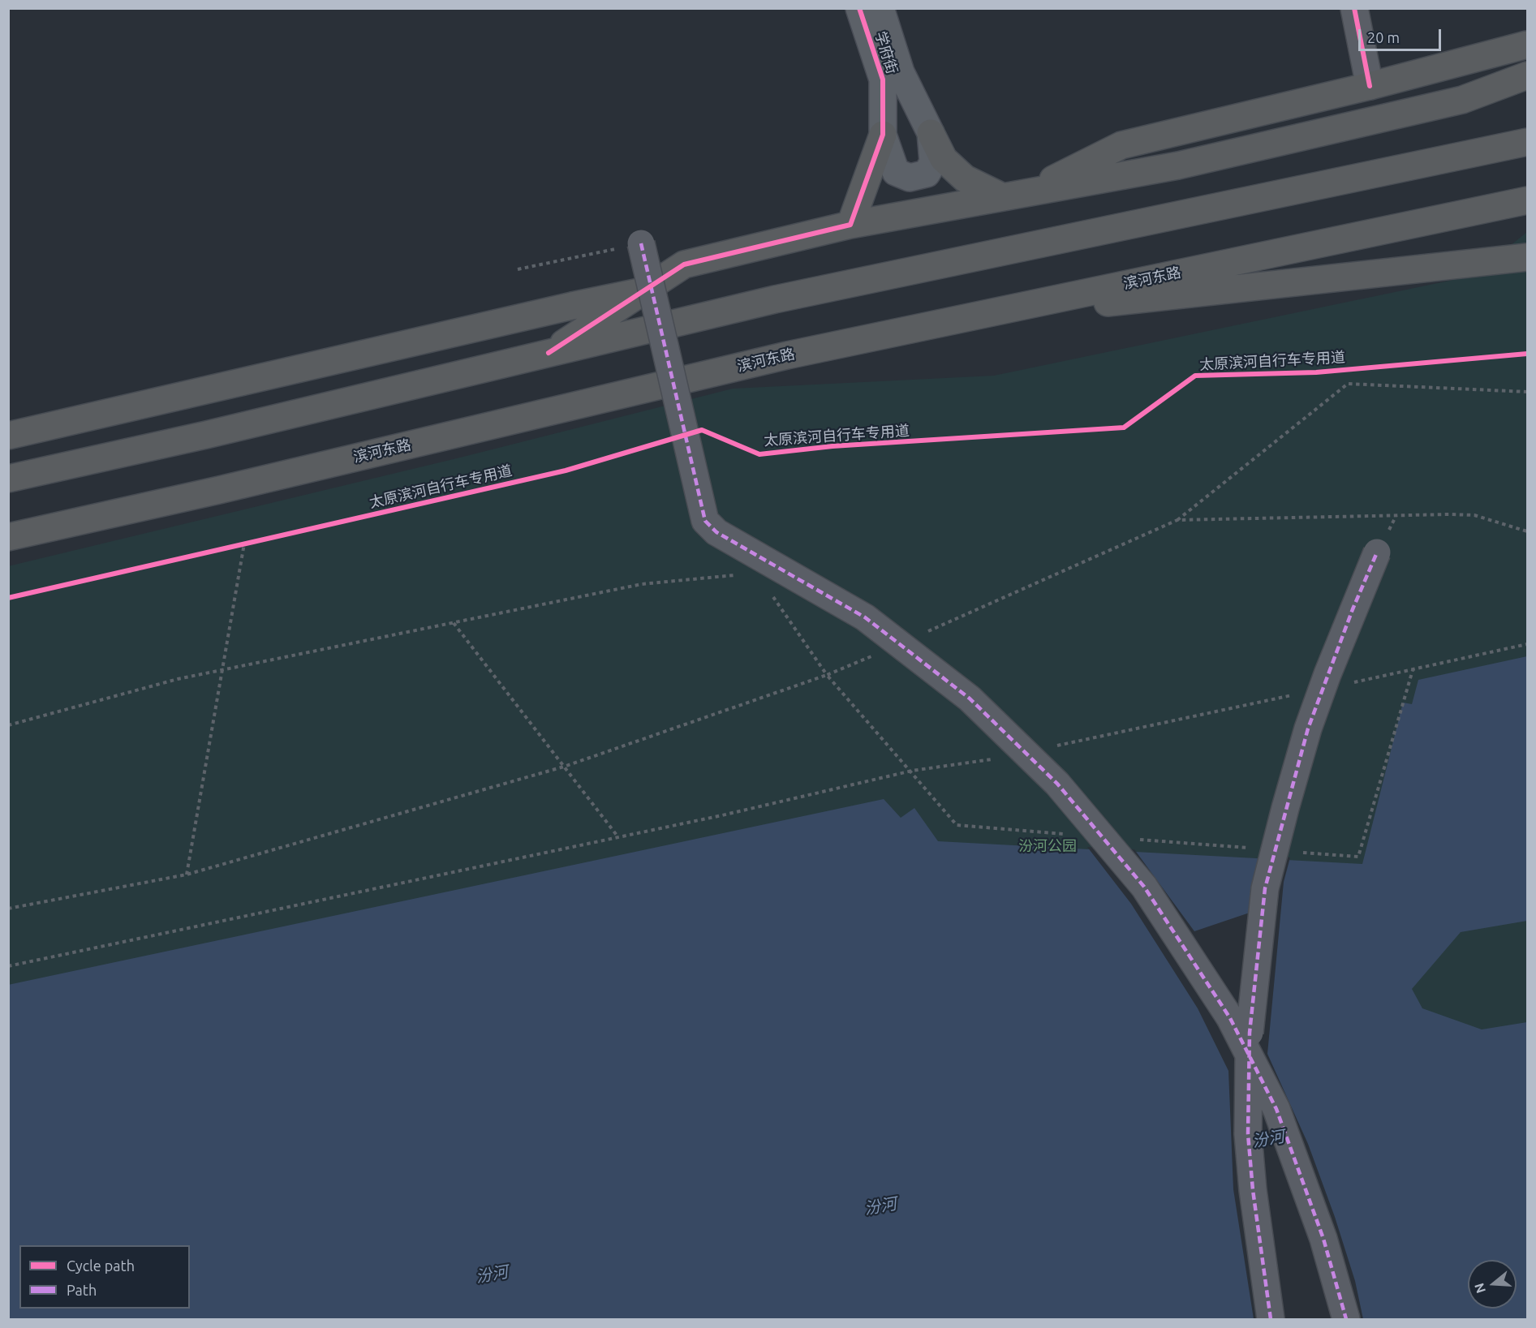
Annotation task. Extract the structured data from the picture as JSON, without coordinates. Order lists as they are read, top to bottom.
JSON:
{
  "streets": {
    "highway": ["滨河东路"],
    "main road": ["学府街"],
    "cycle path": ["太原滨河自行车专用道"]
  },
  "water": ["汾河"],
  "parks": ["汾河公园"],
  "legend": ["Cycle path", "Path"],
  "scale_bar": "20 m",
  "north": "left"
}
